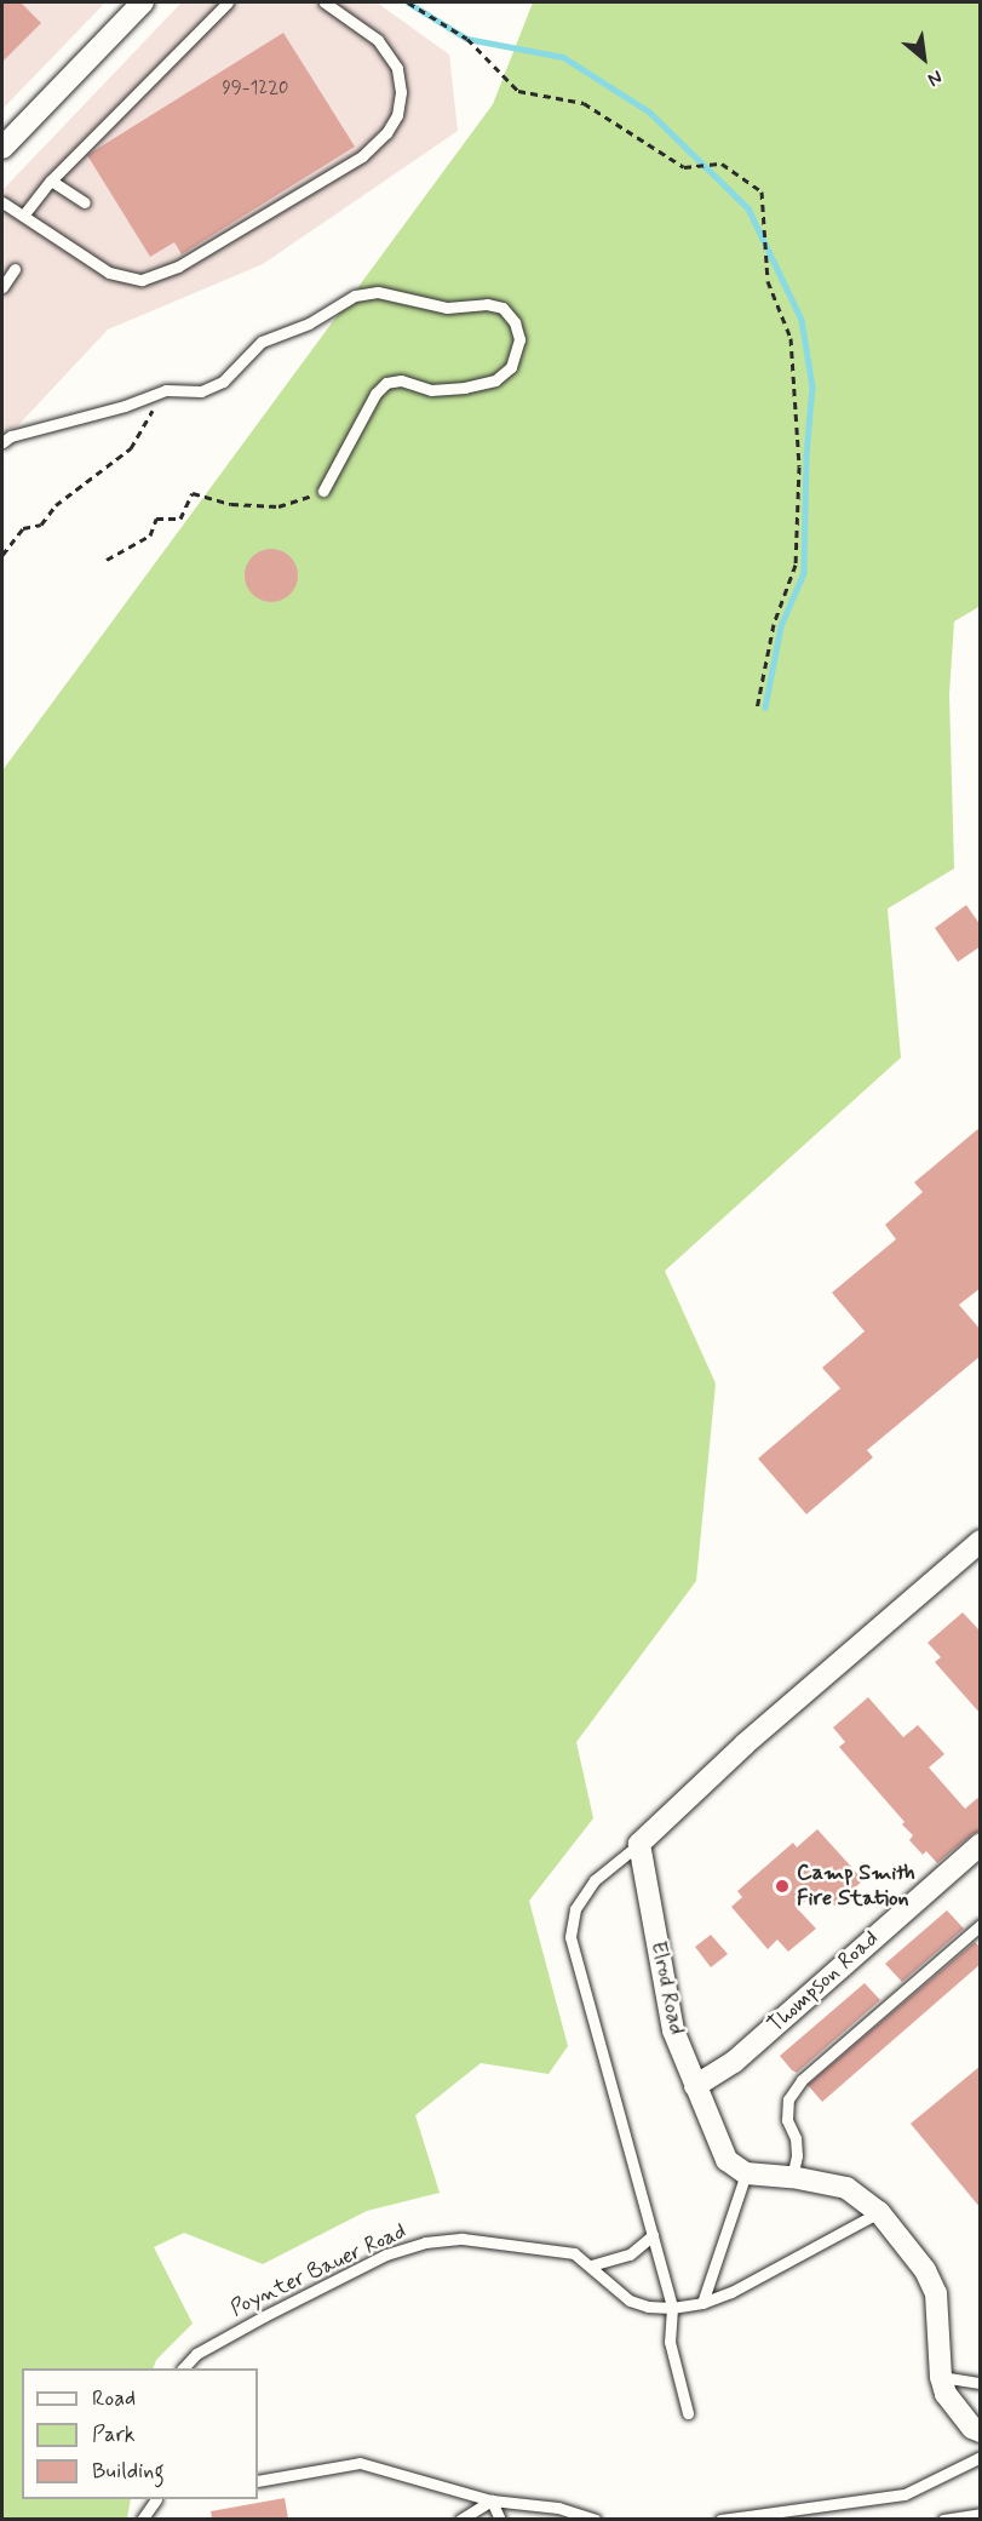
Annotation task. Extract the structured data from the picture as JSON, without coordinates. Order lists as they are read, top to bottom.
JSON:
{
  "streets": {
    "street": ["Thompson Road", "Elrod Road"],
    "lane": ["Poynter Bauer Road"]
  },
  "crossings": [
    ["Thompson Road", "Elrod Road"]
  ],
  "places": ["Camp Smith Fire Station"],
  "house_numbers": ["99-1220"],
  "legend": ["Road", "Park", "Building"],
  "north": "bottom right"
}
